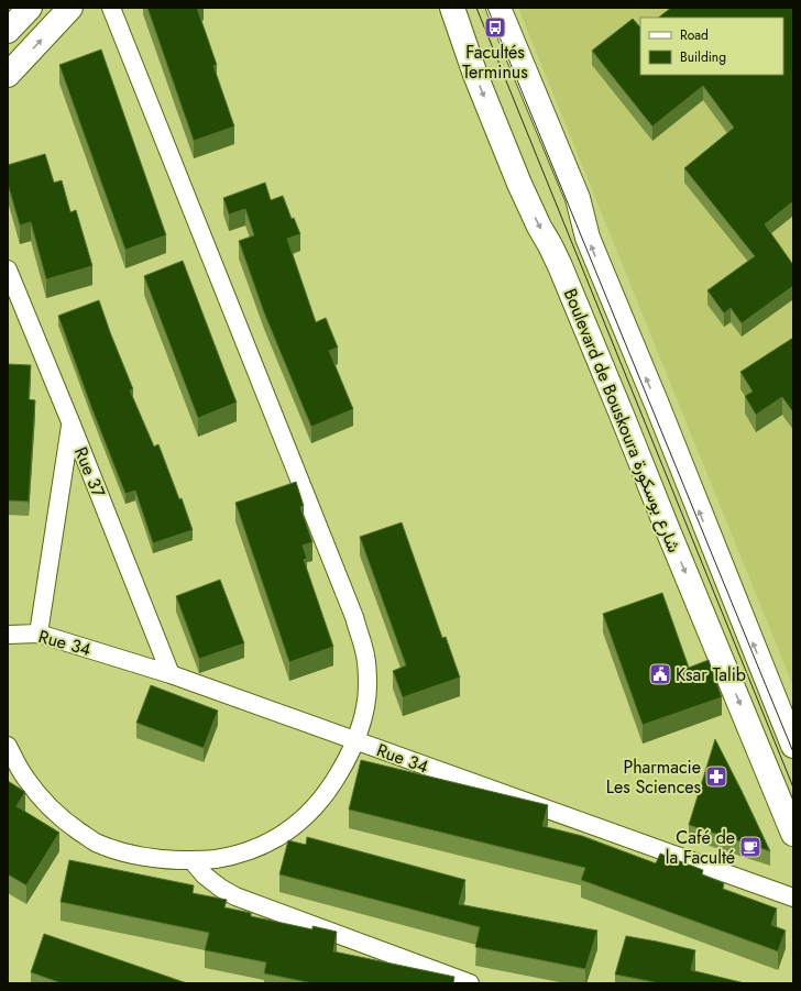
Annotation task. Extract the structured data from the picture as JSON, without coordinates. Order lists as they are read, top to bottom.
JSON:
{
  "streets": {
    "street": ["Boulevard de Bouskoura شارع بوسكورة", "Rue 37", "Rue 34"]
  },
  "crossings": [
    ["Rue 37", "Rue 34"]
  ],
  "places": {
    "bus stop": ["Facultés Terminus"],
    "public building": ["Ksar Talib"],
    "pharmacy": ["Pharmacie Les Sciences"],
    "cafe": ["Café de la Faculté"]
  },
  "legend": ["Road", "Building"]
}
